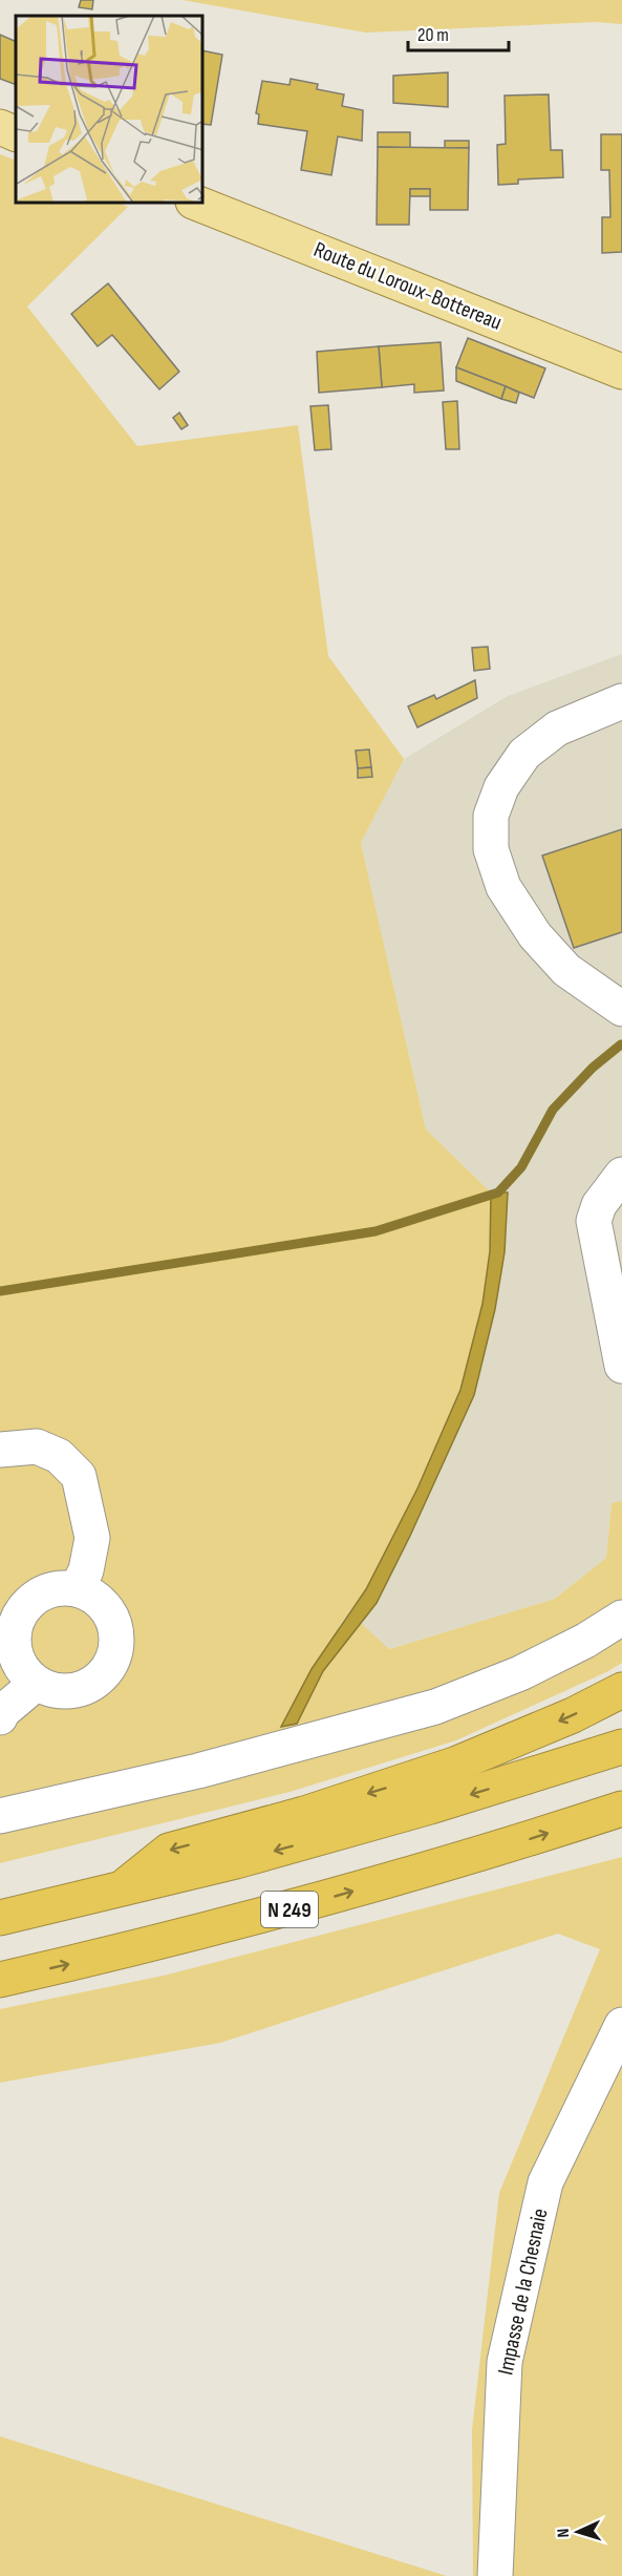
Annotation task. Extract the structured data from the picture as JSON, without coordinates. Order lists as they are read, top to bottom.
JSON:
{
  "streets": {
    "highway": ["N 249"],
    "main road": ["Route du Loroux-Bottereau"],
    "lane": ["Impasse de la Chesnaie"]
  },
  "scale_bar": "20 m",
  "north": "left"
}
